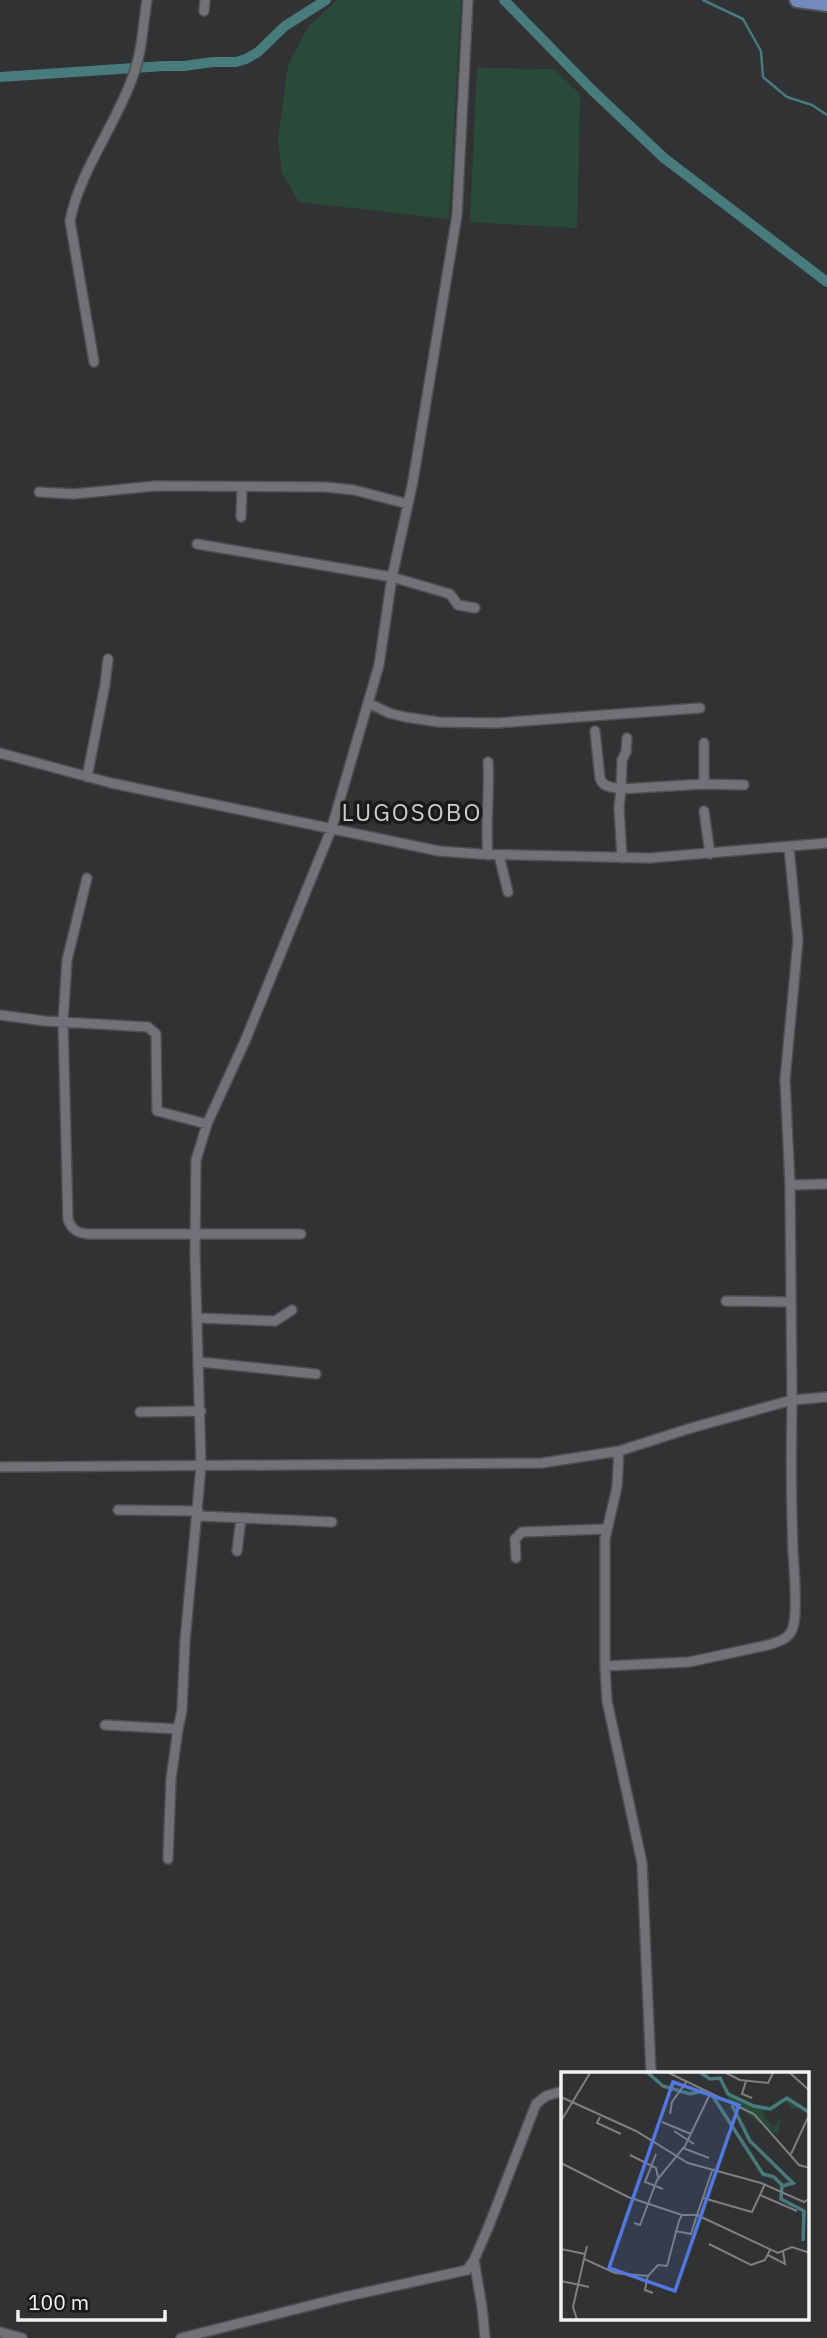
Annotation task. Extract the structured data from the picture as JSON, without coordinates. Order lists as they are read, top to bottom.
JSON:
{
  "districts": ["LUGOSOBO"],
  "scale_bar": "100 m"
}
